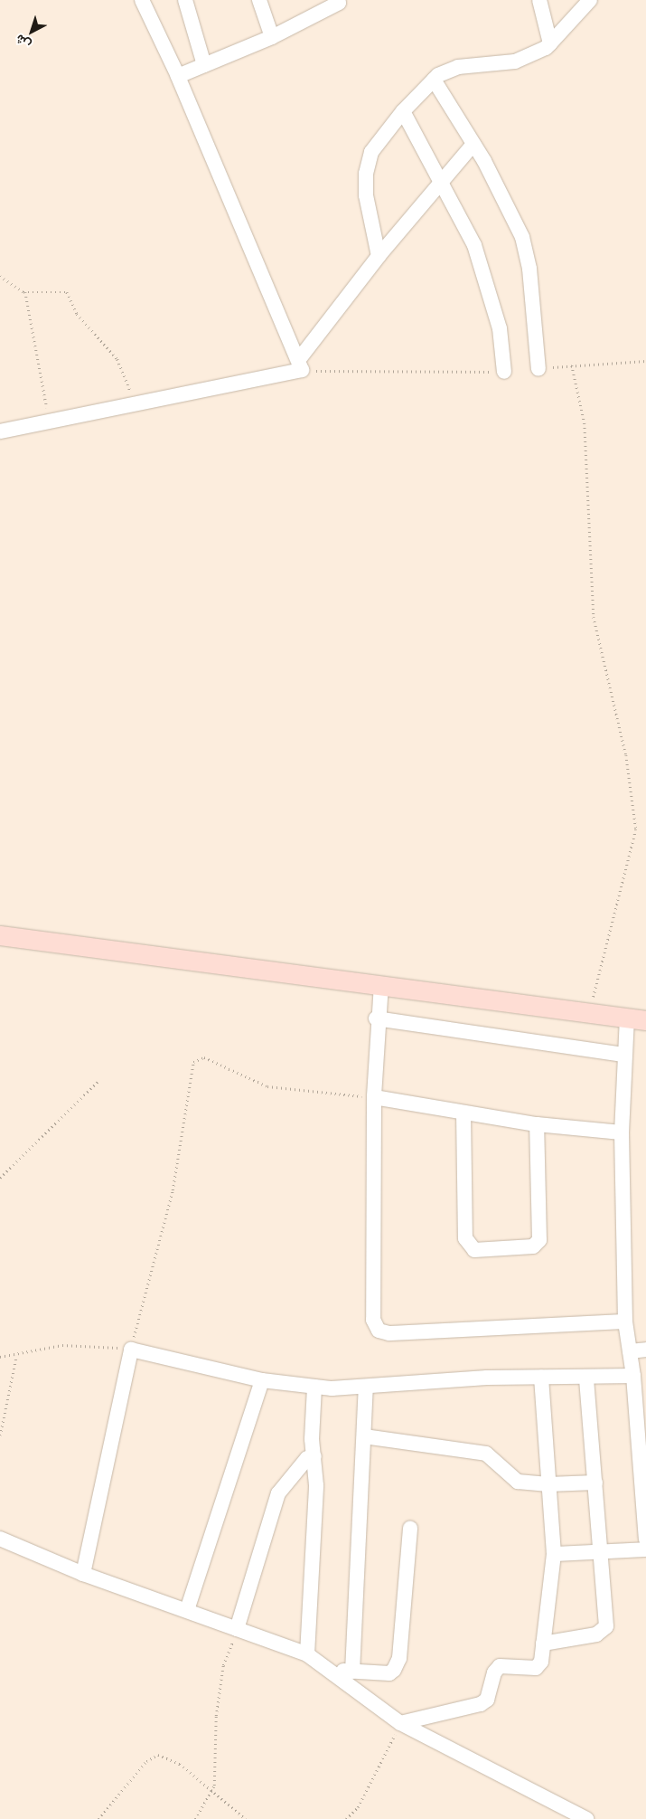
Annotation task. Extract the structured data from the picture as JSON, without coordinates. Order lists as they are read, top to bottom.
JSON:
{
  "north": "bottom left"
}
